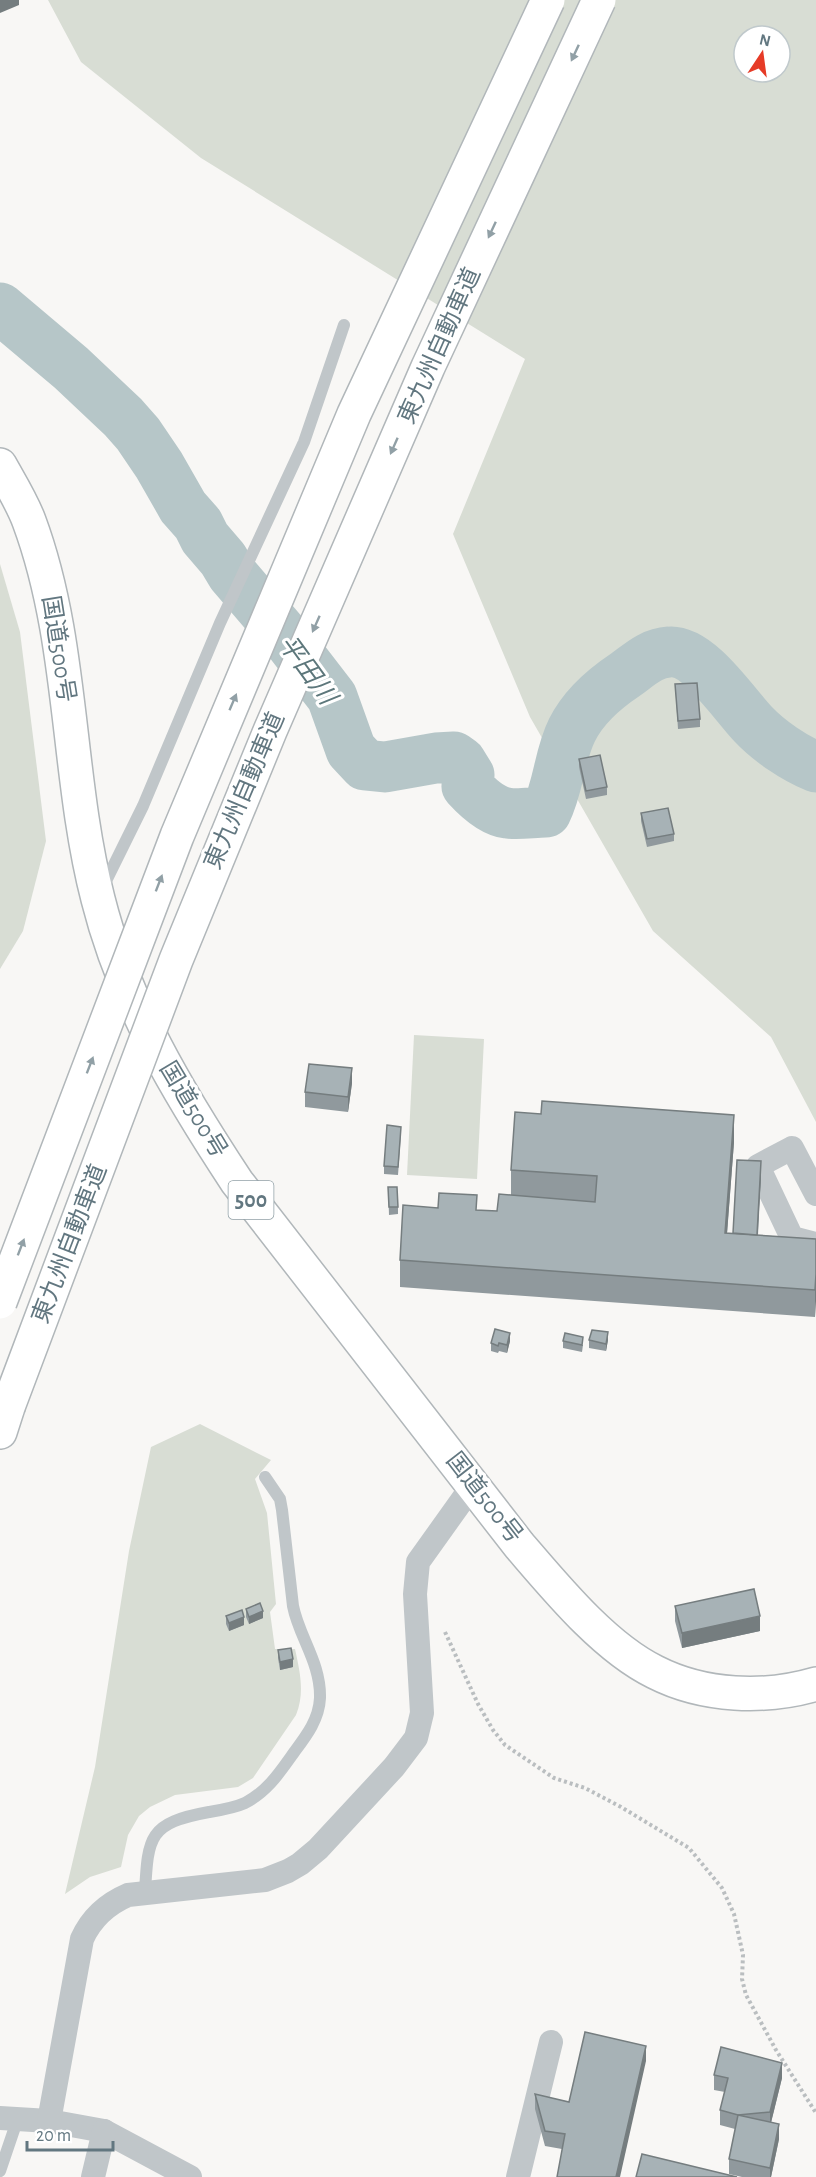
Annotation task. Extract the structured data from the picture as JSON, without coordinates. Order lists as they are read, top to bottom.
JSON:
{
  "streets": {
    "highway": ["東九州自動車道", "国道500号", "500"]
  },
  "water": ["平田川"],
  "scale_bar": "20 m",
  "north": "top"
}
